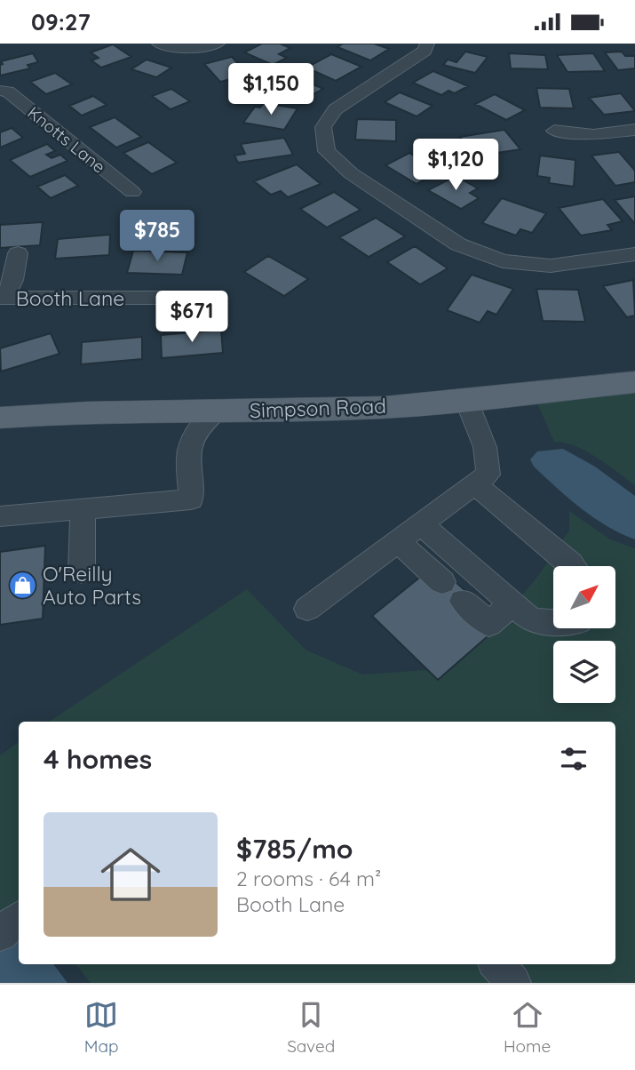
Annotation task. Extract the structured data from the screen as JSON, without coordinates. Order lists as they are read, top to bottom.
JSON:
{
  "streets": {
    "main road": ["Simpson Road"],
    "street": ["Knotts Lane", "Booth Lane"]
  },
  "places": {
    "shop": ["O'Reilly Auto Parts"]
  },
  "north": "top right",
  "page": {
    "status": "09:27",
    "price": [
      "$1,150",
      "$1,120",
      "$785",
      "$671"
    ],
    "heading": "4 homes",
    "list": [
      {
        "name": "$785/mo",
        "note": "2 rooms · 64 m² · Booth Lane"
      }
    ],
    "tabs": ["Map", "Saved", "Home"]
  }
}
